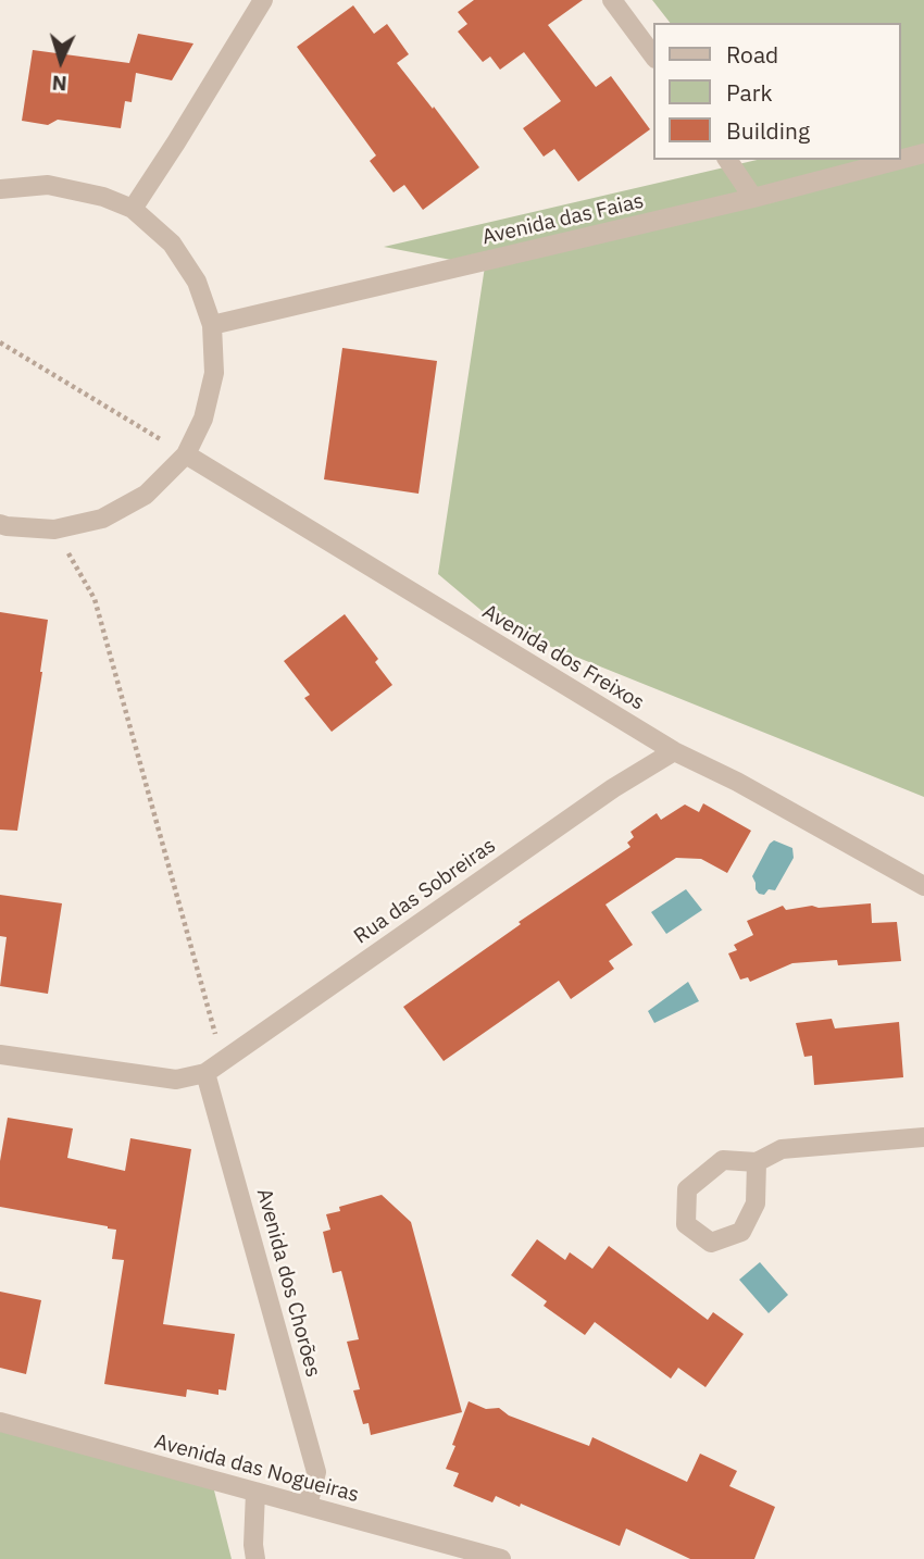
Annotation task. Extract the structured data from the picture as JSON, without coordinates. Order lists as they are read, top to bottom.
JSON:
{
  "streets": {
    "street": [
      "Avenida das Faias",
      "Avenida dos Freixos",
      "Rua das Sobreiras",
      "Avenida dos Chorões",
      "Avenida das Nogueiras"
    ]
  },
  "crossings": [
    ["Avenida dos Freixos", "Rua das Sobreiras"],
    ["Rua das Sobreiras", "Avenida dos Chorões"],
    ["Avenida dos Chorões", "Avenida das Nogueiras"]
  ],
  "legend": ["Road", "Park", "Building"],
  "north": "bottom"
}
